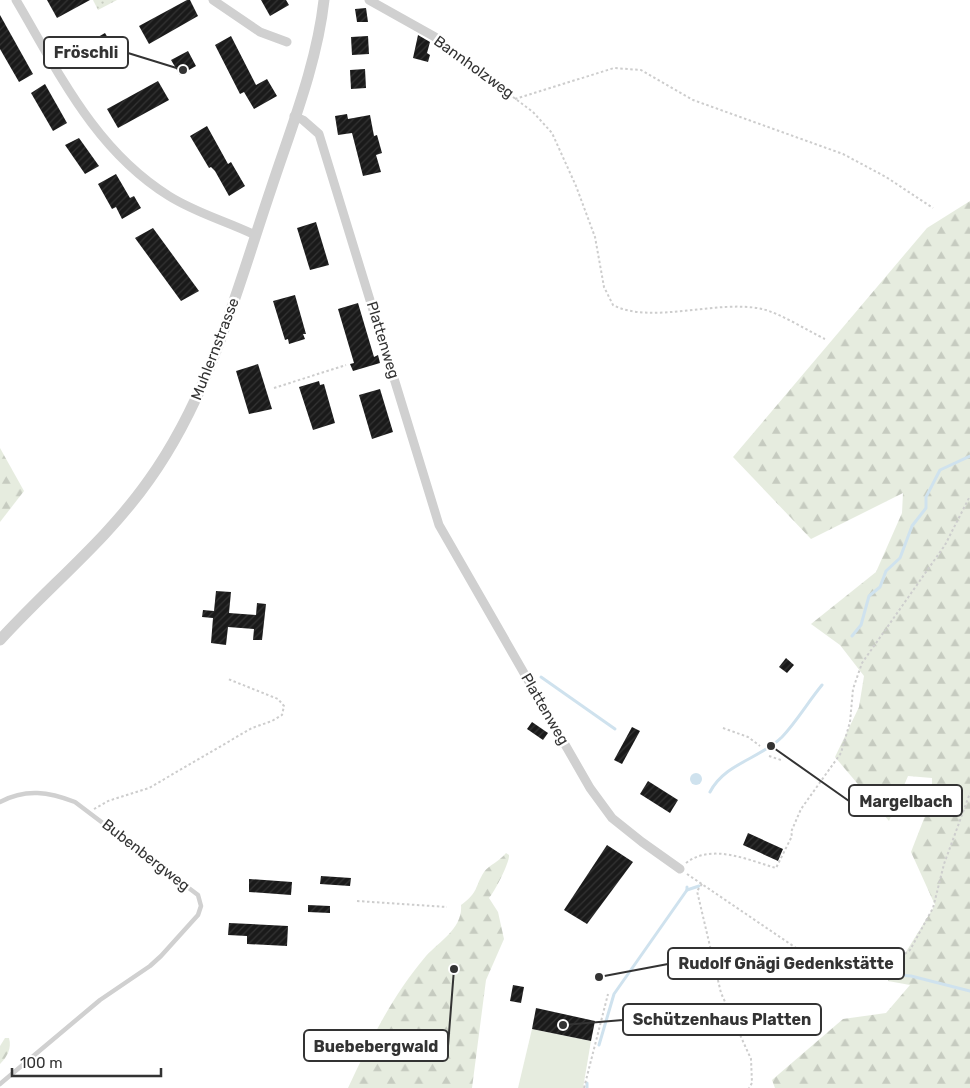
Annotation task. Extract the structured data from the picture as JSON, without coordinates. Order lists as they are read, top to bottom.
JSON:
{
  "streets": {
    "street": ["Bannholzweg", "Plattenweg", "Muhlernstrasse"],
    "lane": ["Bubenbergweg"]
  },
  "crossings": [
    ["Plattenweg", "Muhlernstrasse"]
  ],
  "places": [
    "Fröschli",
    "Margelbach",
    "Buebebergwald",
    "Rudolf Gnägi Gedenkstätte",
    "Schützenhaus Platten"
  ],
  "scale_bar": "100 m"
}
